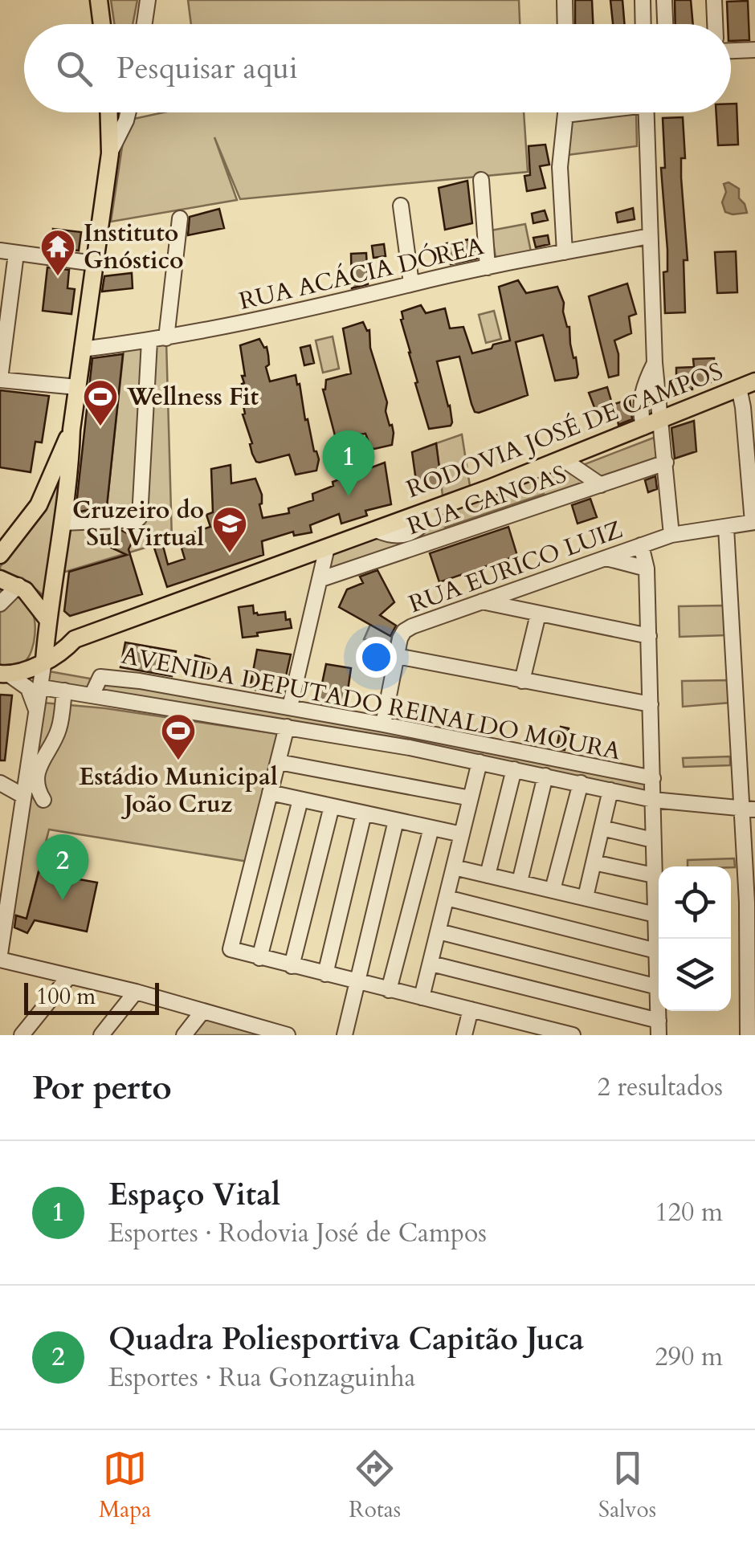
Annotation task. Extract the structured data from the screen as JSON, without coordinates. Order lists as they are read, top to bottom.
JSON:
{
  "streets": {
    "main road": ["RODOVIA JOSÉ DE CAMPOS"],
    "street": [
      "RUA ACÁCIA DÓREA",
      "RUA CANOAS",
      "RUA EURICO LUIZ",
      "AVENIDA DEPUTADO REINALDO MOURA"
    ]
  },
  "crossings": [
    ["RUA EURICO LUIZ", "AVENIDA DEPUTADO REINALDO MOURA"]
  ],
  "places": {
    "temple": ["Instituto Gnóstico"],
    "sports": ["Wellness Fit", "Estádio Municipal João Cruz"],
    "school or university": ["Cruzeiro do Sul Virtual"]
  },
  "scale_bar": "100 m",
  "page": {
    "search": "Pesquisar aqui",
    "pins": ["1", "2"],
    "scale": "100 m",
    "heading": ["Por perto", "2 resultados"],
    "list": [
      {
        "mark": "1",
        "name": "Espaço Vital",
        "note": "Esportes · Rodovia José de Campos",
        "value": "120 m"
      },
      {
        "mark": "2",
        "name": "Quadra Poliesportiva Capitão Juca",
        "note": "Esportes · Rua Gonzaguinha",
        "value": "290 m"
      }
    ],
    "nav": ["Mapa", "Rotas", "Salvos"]
  }
}
